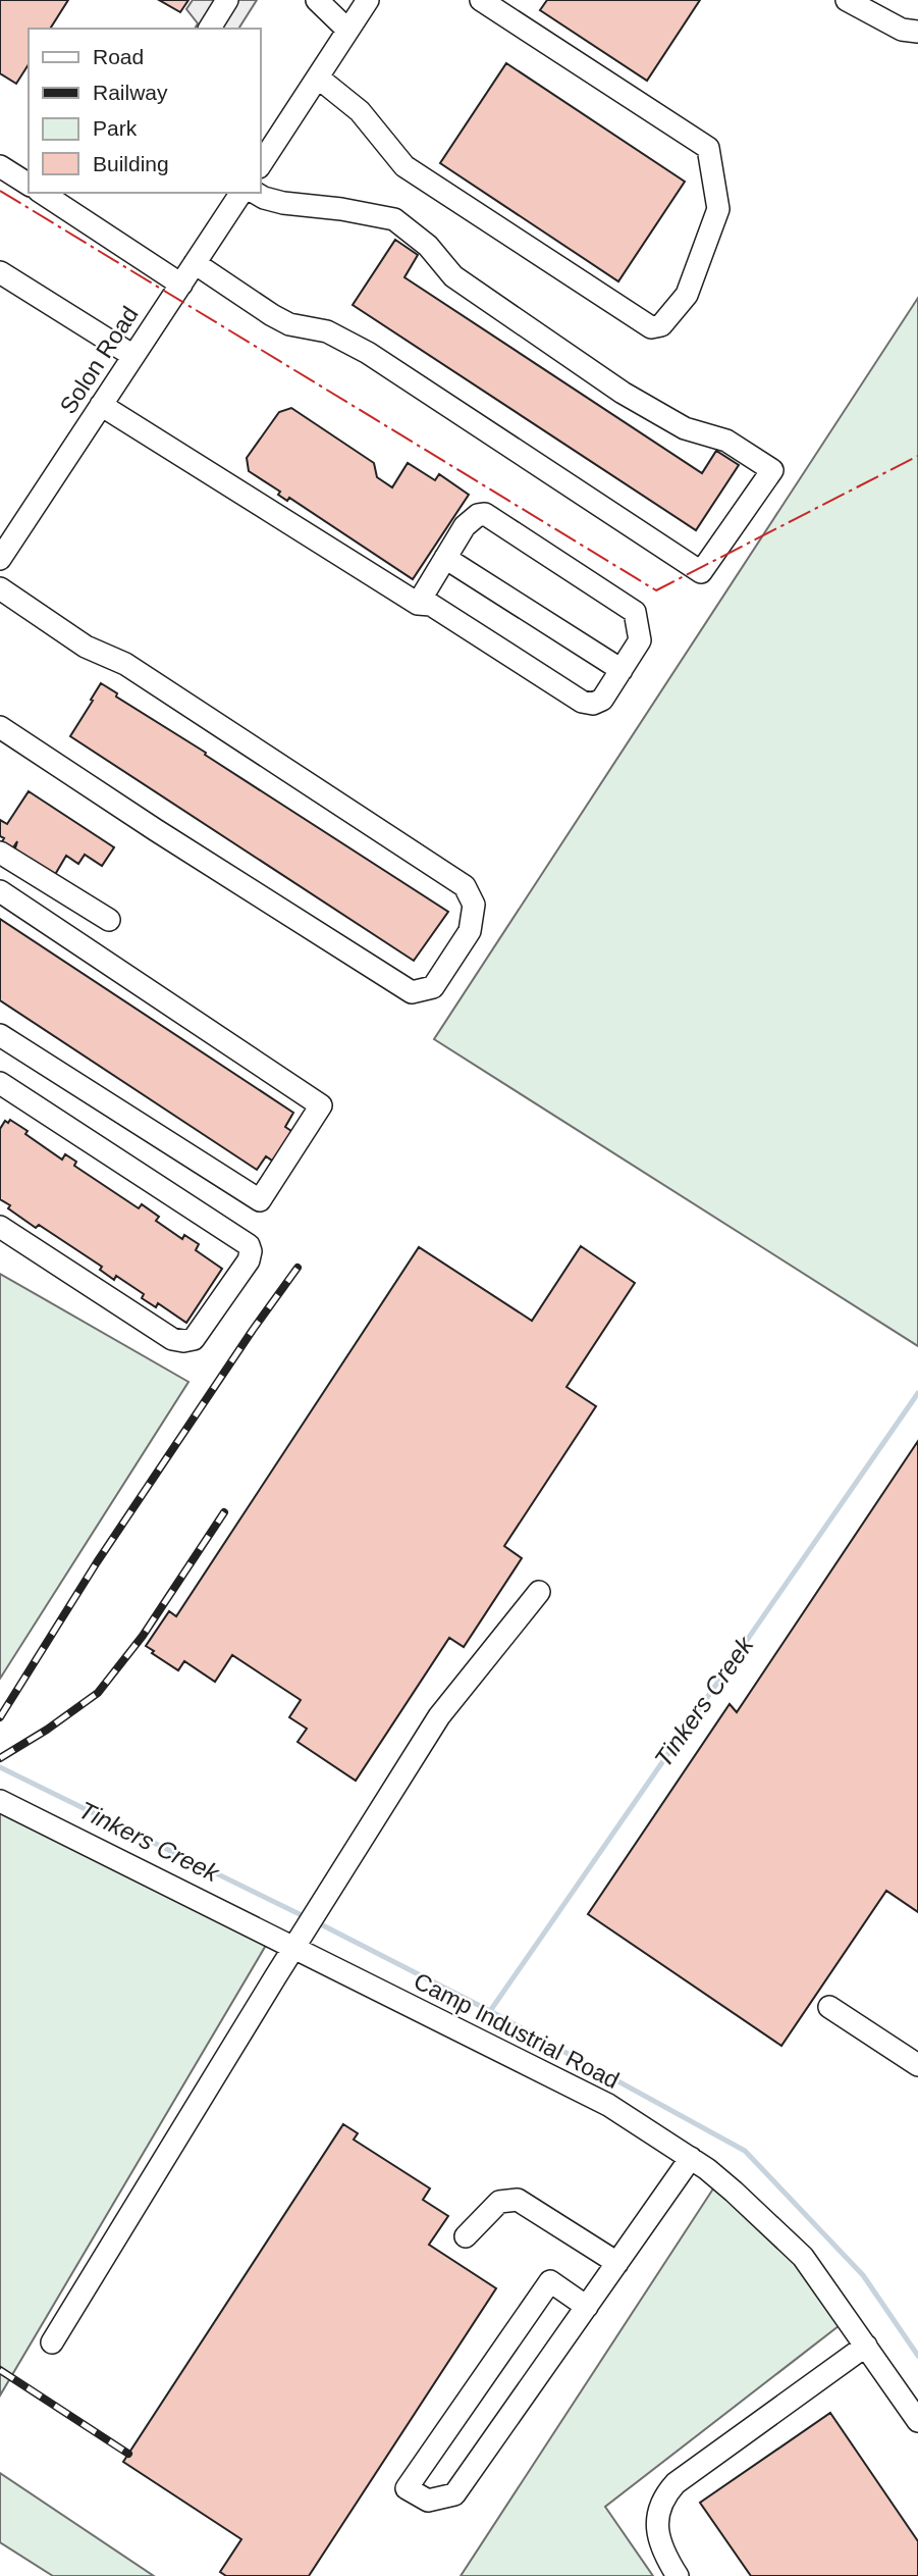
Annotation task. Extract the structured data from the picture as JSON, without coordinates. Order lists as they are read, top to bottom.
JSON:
{
  "streets": {
    "street": ["Solon Road", "Camp Industrial Road"]
  },
  "water": ["Tinkers Creek"],
  "legend": [
    "Road",
    "Railway",
    "Park",
    "Building"
  ]
}
